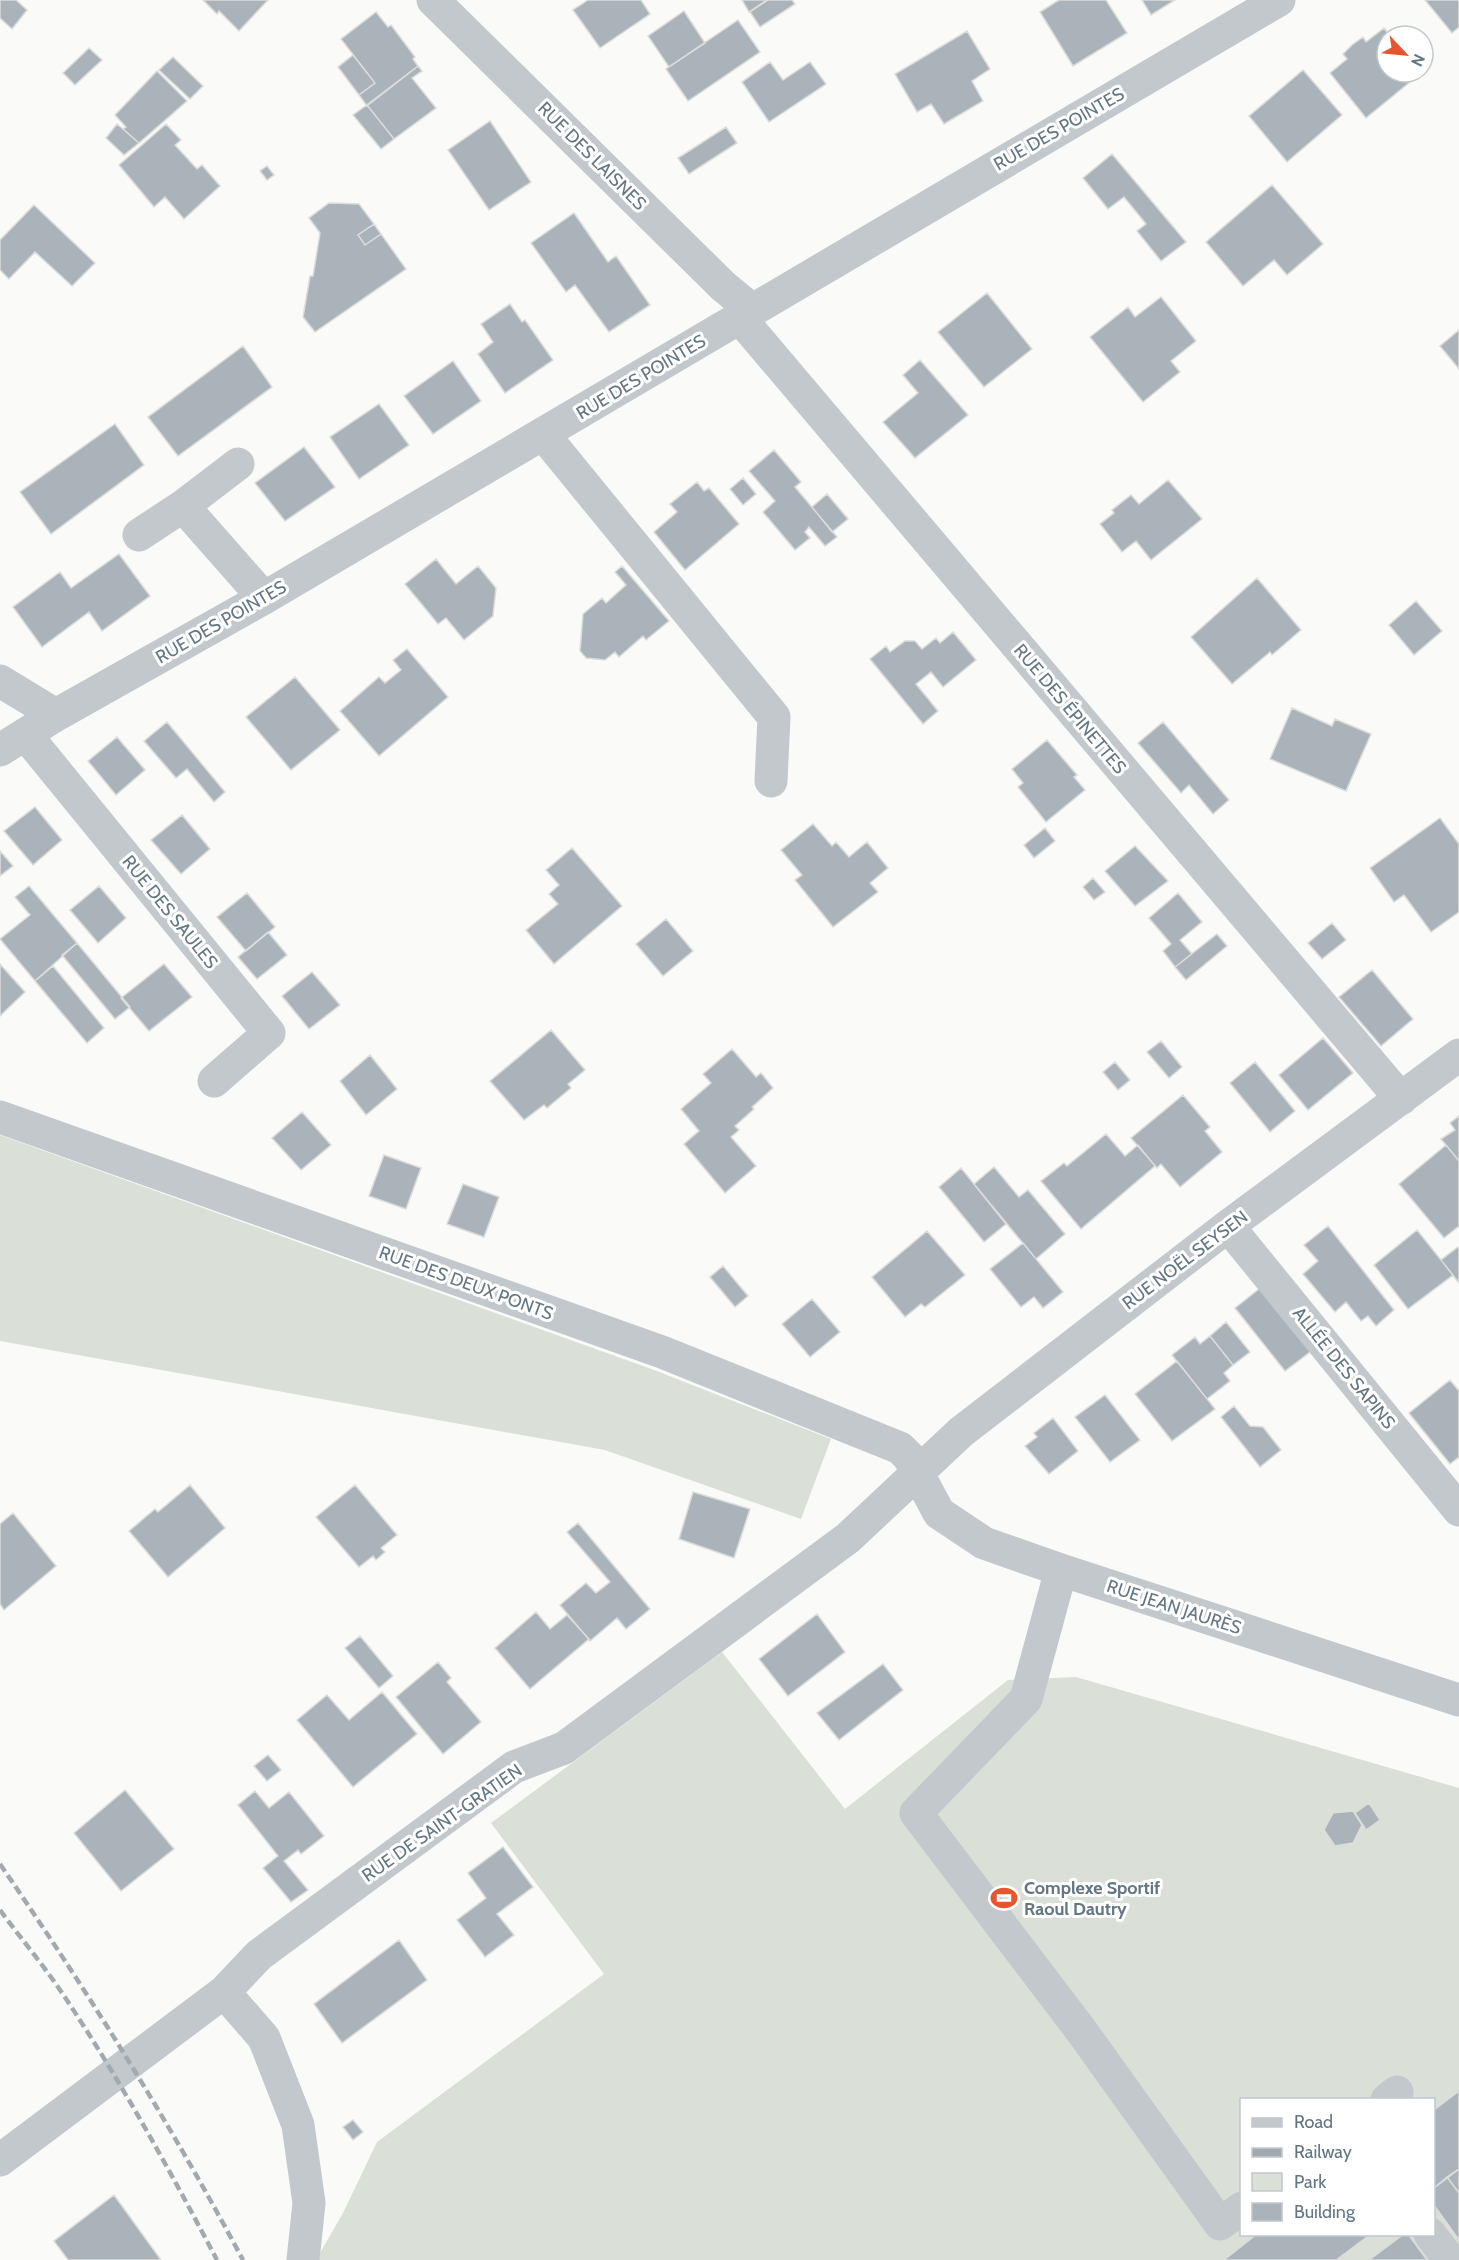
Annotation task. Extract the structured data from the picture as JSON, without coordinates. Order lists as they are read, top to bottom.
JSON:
{
  "streets": {
    "street": [
      "RUE DES POINTES",
      "RUE DES LAISNES",
      "RUE DES ÉPINETTES",
      "RUE DES SAULES",
      "RUE NOËL SEYSEN",
      "RUE DES DEUX PONTS",
      "ALLÉE DES SAPINS",
      "RUE JEAN JAURÈS",
      "RUE DE SAINT-GRATIEN"
    ]
  },
  "crossings": [
    ["RUE DES POINTES", "RUE DES LAISNES"],
    ["RUE DES POINTES", "RUE DES ÉPINETTES"],
    ["RUE DES POINTES", "RUE DES SAULES"],
    ["RUE DES LAISNES", "RUE DES ÉPINETTES"],
    ["RUE DES ÉPINETTES", "RUE NOËL SEYSEN"],
    ["RUE NOËL SEYSEN", "RUE DES DEUX PONTS"],
    ["RUE NOËL SEYSEN", "ALLÉE DES SAPINS"],
    ["RUE NOËL SEYSEN", "RUE JEAN JAURÈS"],
    ["RUE NOËL SEYSEN", "RUE DE SAINT-GRATIEN"],
    ["RUE DES DEUX PONTS", "RUE JEAN JAURÈS"],
    ["RUE DES DEUX PONTS", "RUE DE SAINT-GRATIEN"],
    ["RUE JEAN JAURÈS", "RUE DE SAINT-GRATIEN"]
  ],
  "places": {
    "sports": ["Complexe Sportif Raoul Dautry"]
  },
  "legend": [
    "Road",
    "Railway",
    "Park",
    "Building"
  ],
  "north": "bottom right"
}
